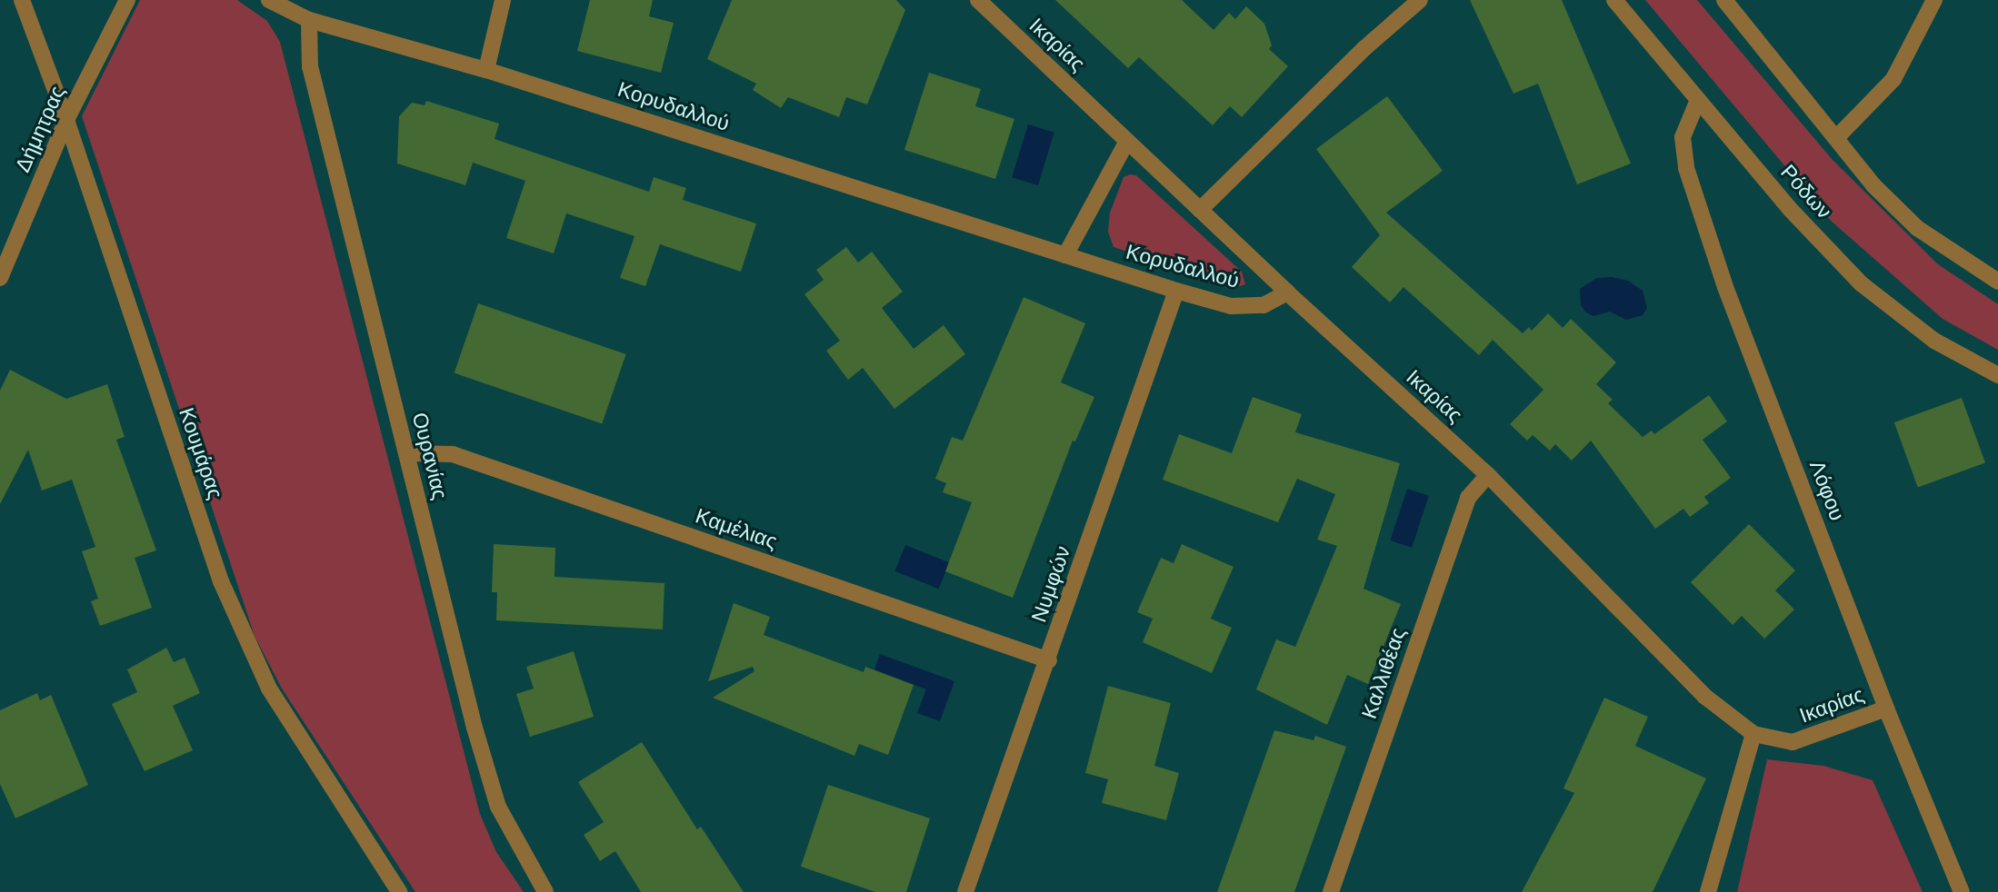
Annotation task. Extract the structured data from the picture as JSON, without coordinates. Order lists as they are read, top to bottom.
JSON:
{
  "streets": {
    "street": [
      "Ικαρίας",
      "Κορυδαλλού",
      "Δήμητρας",
      "Ρόδων",
      "Κουμάρας",
      "Ουρανίας",
      "Λόφου",
      "Καμέλιας",
      "Νυμφών",
      "Καλλιθέας"
    ]
  },
  "crossings": [
    ["Ικαρίας", "Κορυδαλλού"],
    ["Ικαρίας", "Λόφου"],
    ["Ικαρίας", "Καλλιθέας"],
    ["Κορυδαλλού", "Ουρανίας"],
    ["Κορυδαλλού", "Νυμφών"],
    ["Δήμητρας", "Κουμάρας"],
    ["Ρόδων", "Λόφου"],
    ["Ουρανίας", "Καμέλιας"],
    ["Καμέλιας", "Νυμφών"]
  ]
}
